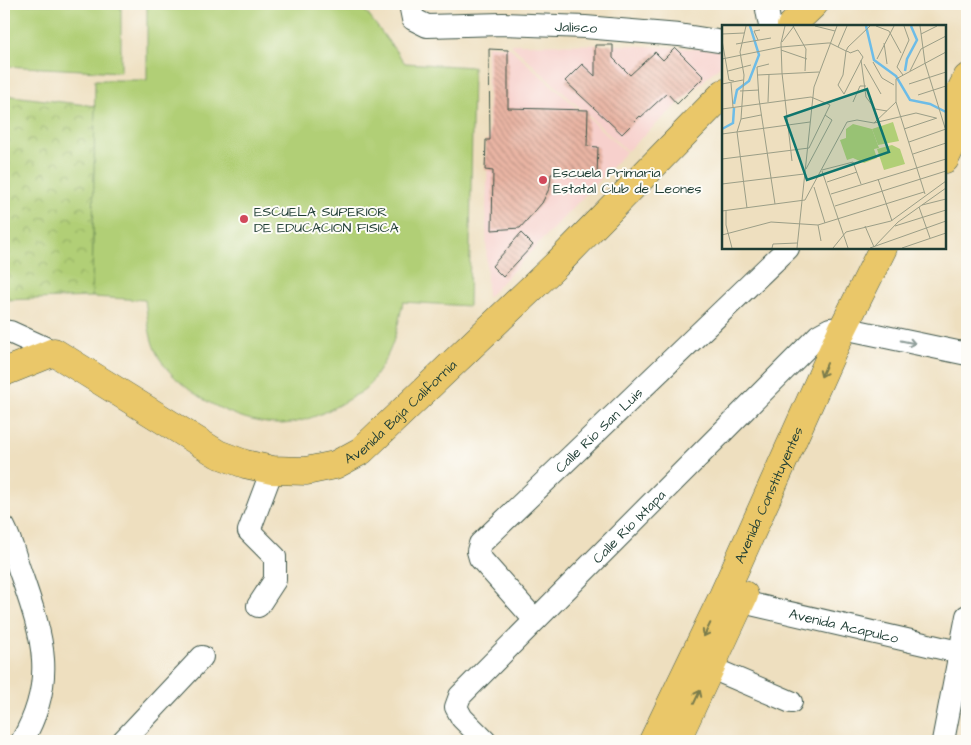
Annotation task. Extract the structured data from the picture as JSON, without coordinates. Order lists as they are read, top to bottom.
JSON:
{
  "streets": {
    "main road": ["Avenida Baja California", "Avenida Constituyentes"],
    "street": [
      "Jalisco",
      "Calle Río San Luis",
      "Calle Río Ixtapa",
      "Avenida Acapulco"
    ]
  },
  "crossings": [
    ["Calle Río San Luis", "Calle Río Ixtapa"],
    ["Avenida Constituyentes", "Calle Río Ixtapa"],
    ["Avenida Constituyentes", "Avenida Acapulco"]
  ],
  "places": ["Escuela Primaria Estatal Club de Leones", "ESCUELA SUPERIOR DE EDUCACION FISICA"]
}
